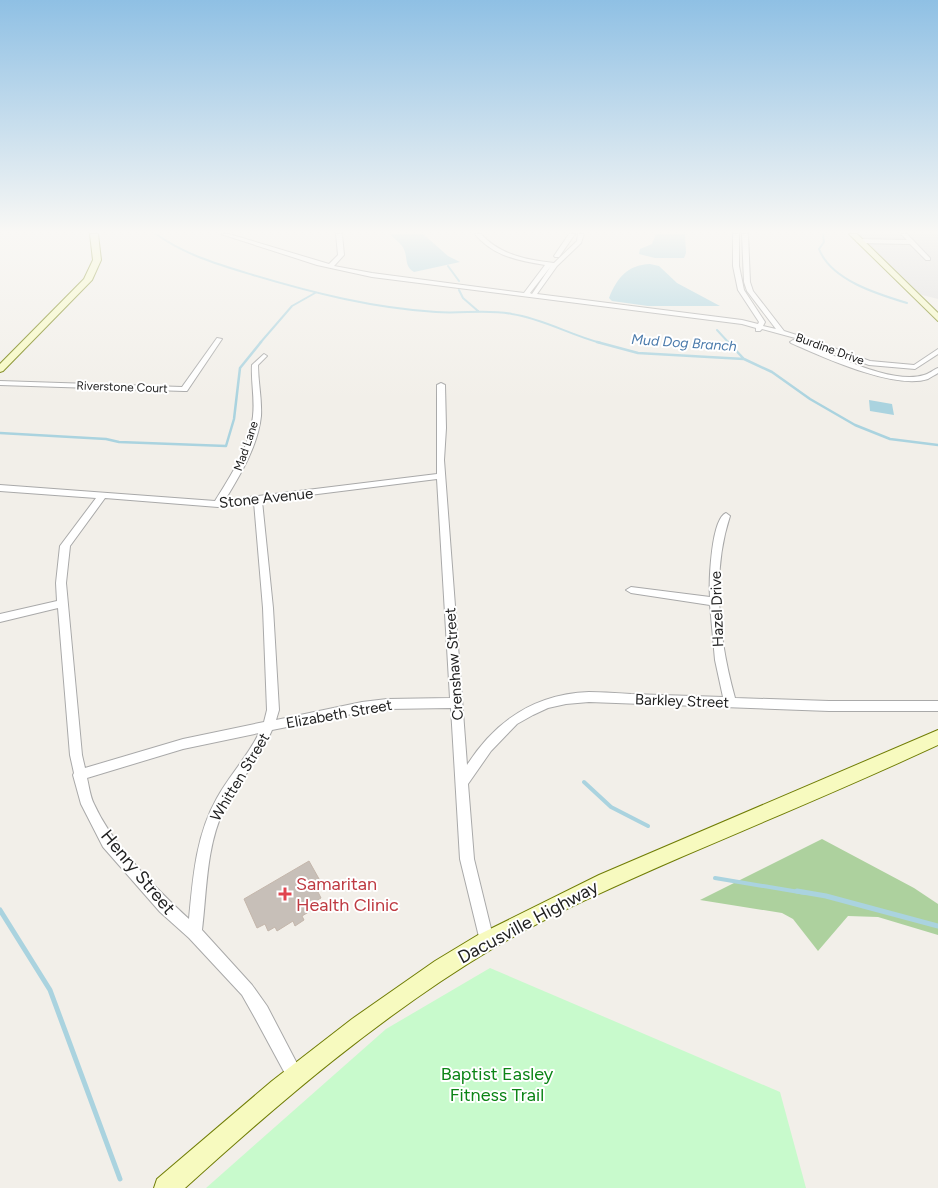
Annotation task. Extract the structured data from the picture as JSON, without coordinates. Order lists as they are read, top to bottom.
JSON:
{
  "streets": {
    "main road": ["Dacusville Highway"],
    "street": [
      "Burdine Drive",
      "Riverstone Court",
      "Mad Lane",
      "Stone Avenue",
      "Hazel Drive",
      "Crenshaw Street",
      "Barkley Street",
      "Elizabeth Street",
      "Whitten Street",
      "Henry Street"
    ]
  },
  "crossings": [
    ["Mad Lane", "Stone Avenue"],
    ["Stone Avenue", "Crenshaw Street"],
    ["Stone Avenue", "Whitten Street"],
    ["Stone Avenue", "Henry Street"],
    ["Hazel Drive", "Barkley Street"],
    ["Crenshaw Street", "Barkley Street"],
    ["Crenshaw Street", "Elizabeth Street"],
    ["Crenshaw Street", "Dacusville Highway"],
    ["Elizabeth Street", "Whitten Street"],
    ["Elizabeth Street", "Henry Street"],
    ["Whitten Street", "Henry Street"],
    ["Henry Street", "Dacusville Highway"]
  ],
  "water": ["Mud Dog Branch"],
  "parks": ["Baptist Easley Fitness Trail"],
  "places": {
    "health": ["Samaritan Health Clinic"]
  }
}
